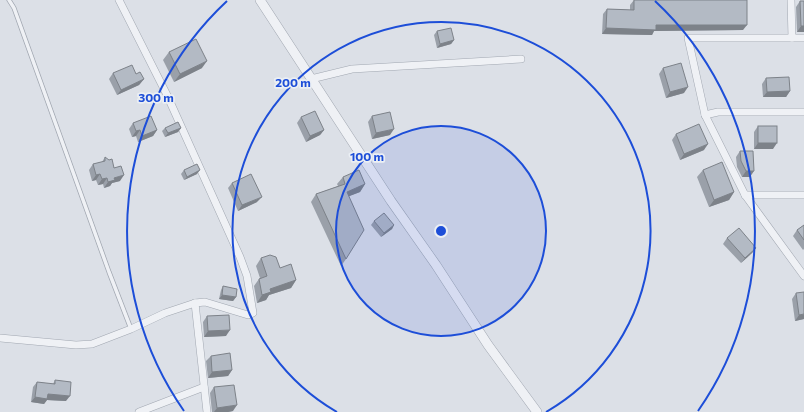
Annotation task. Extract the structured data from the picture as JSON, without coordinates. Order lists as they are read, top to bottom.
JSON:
{
  "rings": ["200 m", "300 m", "100 m"]
}
